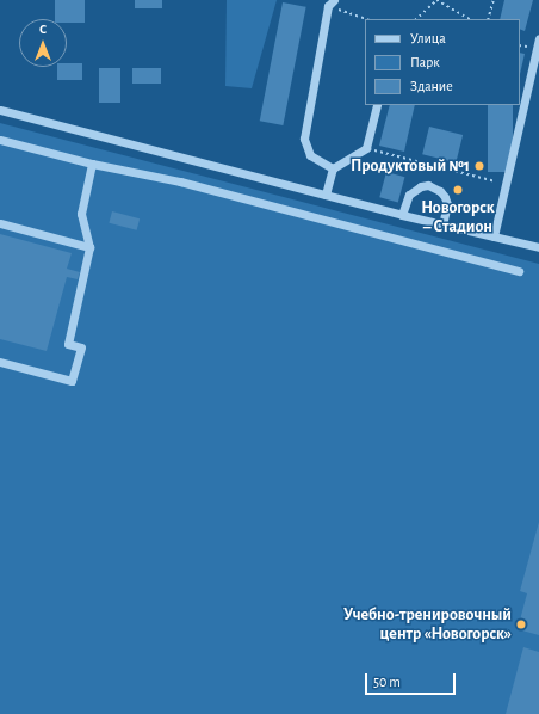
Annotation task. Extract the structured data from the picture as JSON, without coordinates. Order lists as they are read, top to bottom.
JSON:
{
  "places": ["Продуктовый №1", "Новогорск – Стадион", "Учебно-тренировочный центр «Новогорск»"],
  "legend": ["Улица", "Парк", "Здание"],
  "scale_bar": "50 m",
  "north": "top"
}
